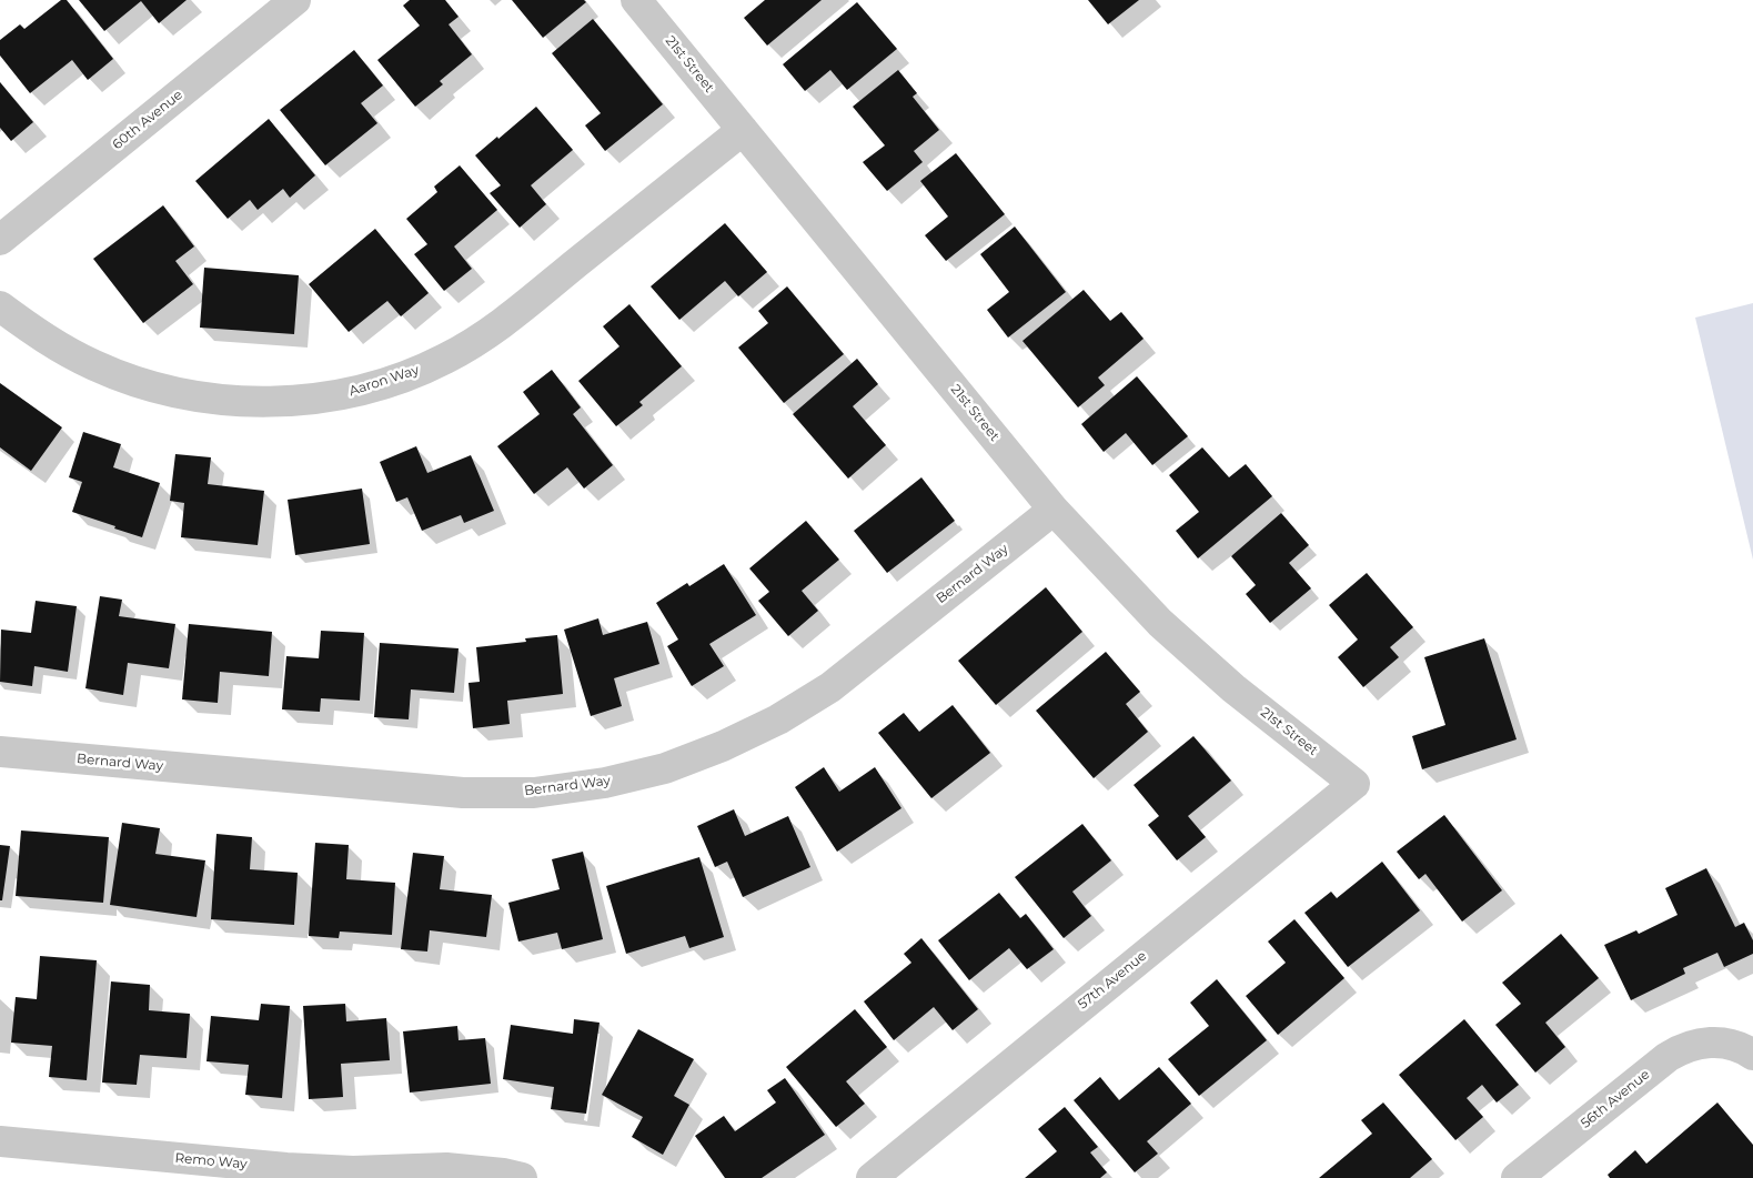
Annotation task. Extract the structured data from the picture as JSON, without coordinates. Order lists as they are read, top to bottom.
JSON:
{
  "streets": {
    "street": [
      "21st Street",
      "60th Avenue",
      "Aaron Way",
      "Bernard Way",
      "57th Avenue",
      "56th Avenue",
      "Remo Way"
    ]
  },
  "crossings": [
    ["21st Street", "Aaron Way"],
    ["21st Street", "Bernard Way"],
    ["21st Street", "57th Avenue"]
  ]
}
